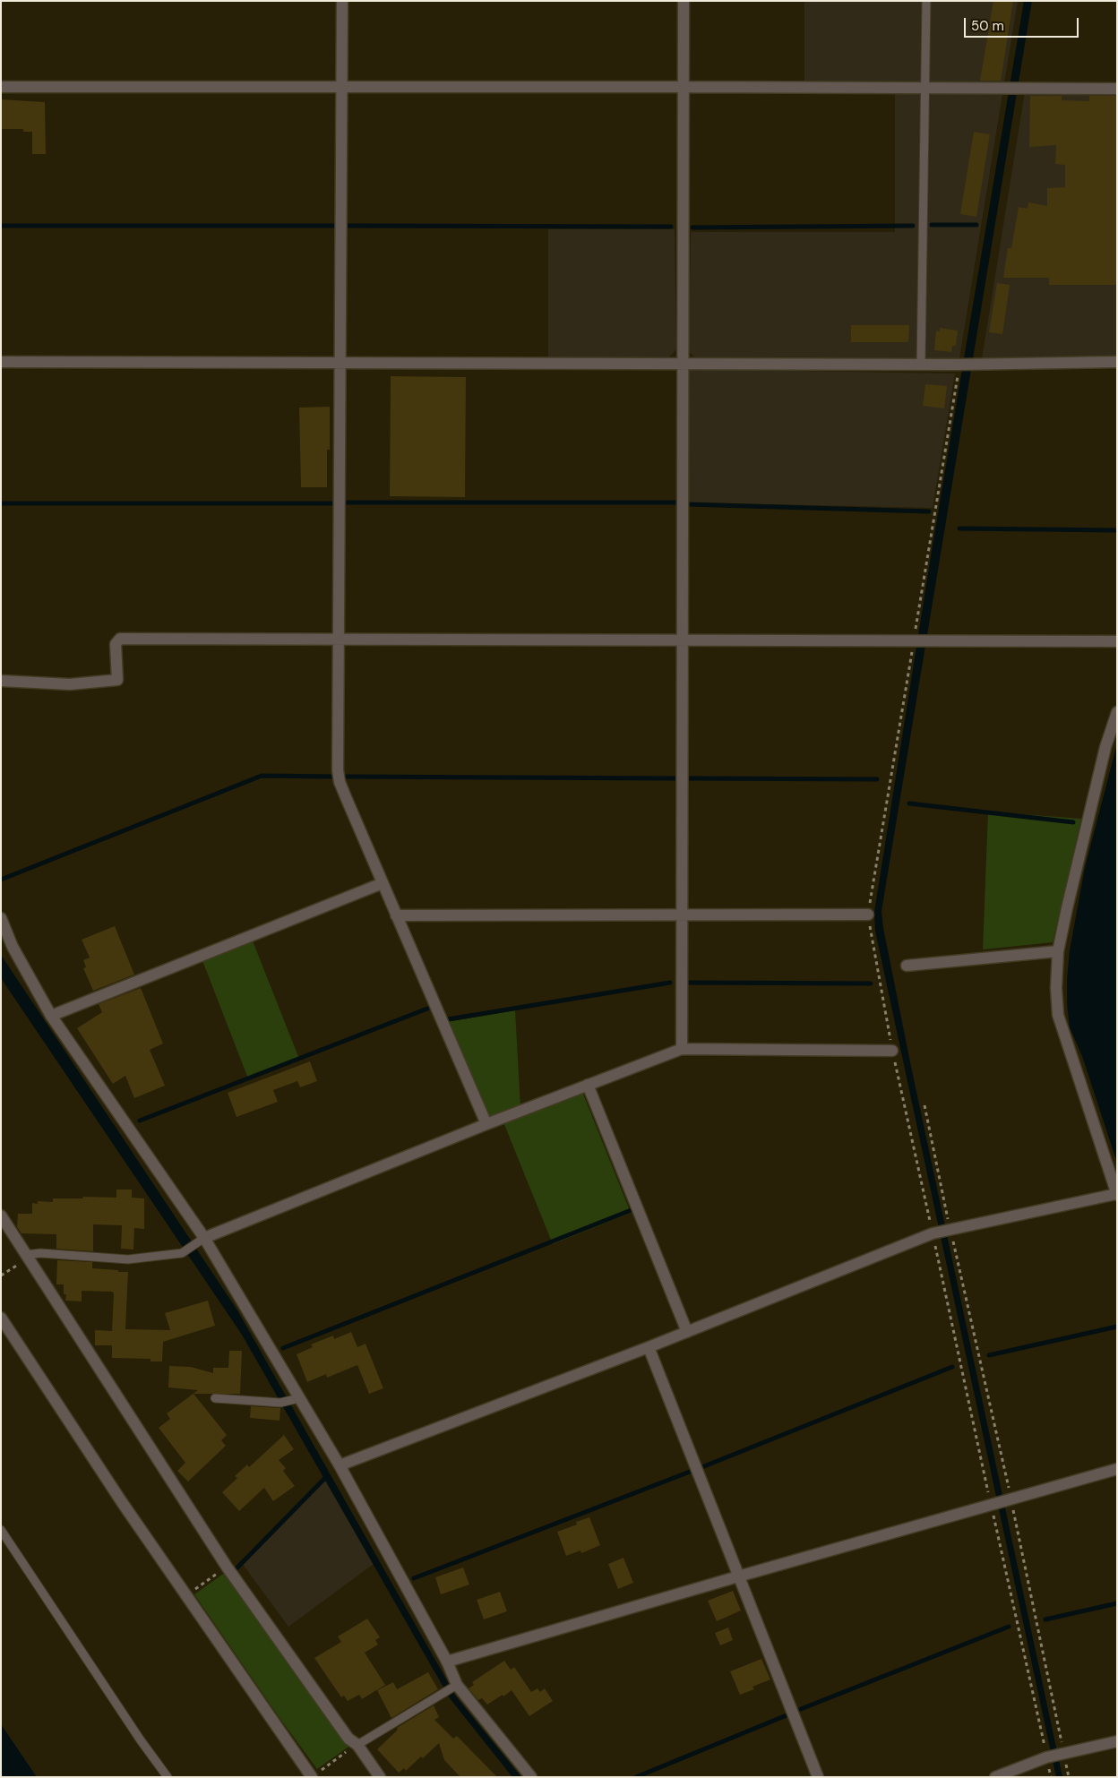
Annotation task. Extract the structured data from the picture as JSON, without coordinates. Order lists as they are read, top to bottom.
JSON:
{
  "scale_bar": "50 m"
}
